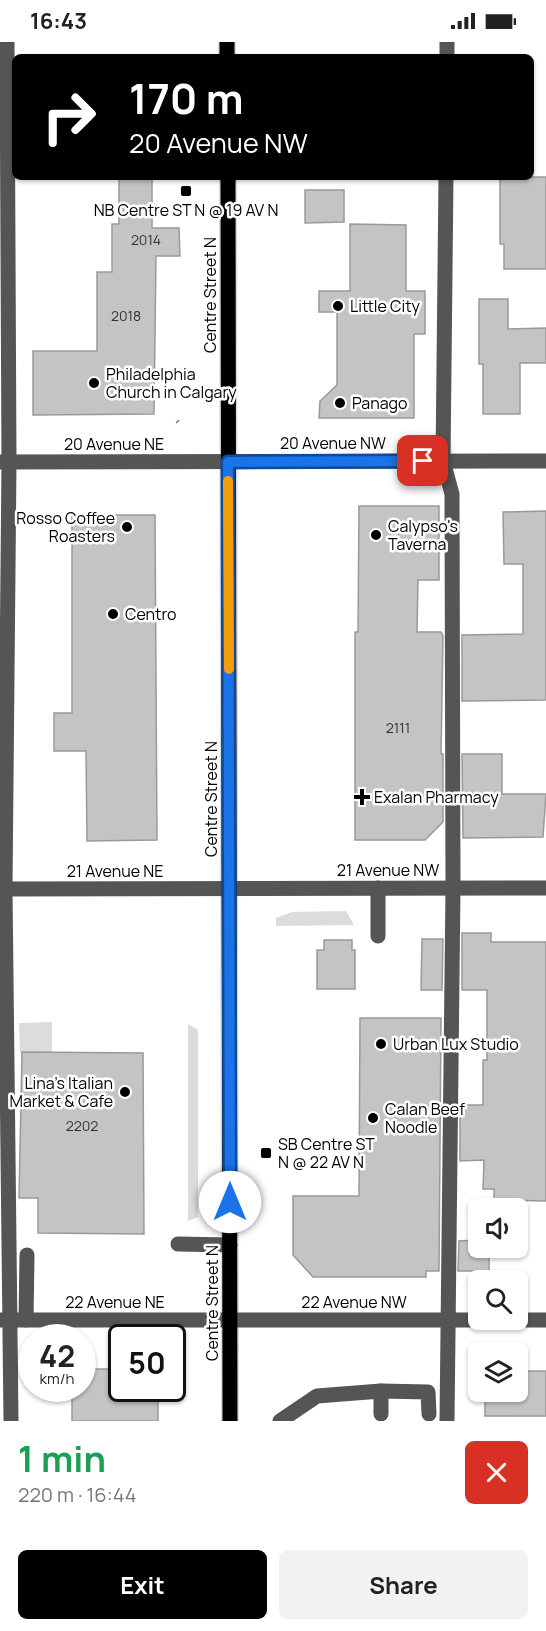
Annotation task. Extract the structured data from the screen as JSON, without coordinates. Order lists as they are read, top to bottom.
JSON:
{
  "streets": {
    "main road": ["Centre Street N"],
    "street": [
      "20 Avenue NW",
      "20 Avenue NE",
      "21 Avenue NW",
      "21 Avenue NE",
      "22 Avenue NE",
      "22 Avenue NW"
    ]
  },
  "crossings": [
    ["Centre Street N", "20 Avenue NW"],
    ["Centre Street N", "20 Avenue NE"],
    ["Centre Street N", "21 Avenue NW"],
    ["Centre Street N", "21 Avenue NE"],
    ["Centre Street N", "22 Avenue NE"],
    ["Centre Street N", "22 Avenue NW"],
    ["20 Avenue NW", "20 Avenue NE"],
    ["21 Avenue NW", "21 Avenue NE"],
    ["22 Avenue NE", "22 Avenue NW"]
  ],
  "places": {
    "transit": ["NB Centre ST N @ 19 AV N", "SB Centre ST N @ 22 AV N"],
    "other": [
      "Little City",
      "Philadelphia Church in Calgary",
      "Panago",
      "Rosso Coffee Roasters",
      "Calypso's Taverna",
      "Centro",
      "Urban Lux Studio",
      "Lina's Italian Market & Cafe",
      "Calan Beef Noodle"
    ],
    "health": ["Exalan Pharmacy"]
  },
  "house_numbers": [
    "2014",
    "2018",
    "2111",
    "2202"
  ],
  "page": {
    "status": "16:43",
    "turn": ["170 m", "20 Avenue NW"],
    "speed": "42 km/h",
    "limit": "50",
    "heading": ["1 min", "220 m · 16:44"],
    "buttons": ["Exit", "Share"]
  }
}
